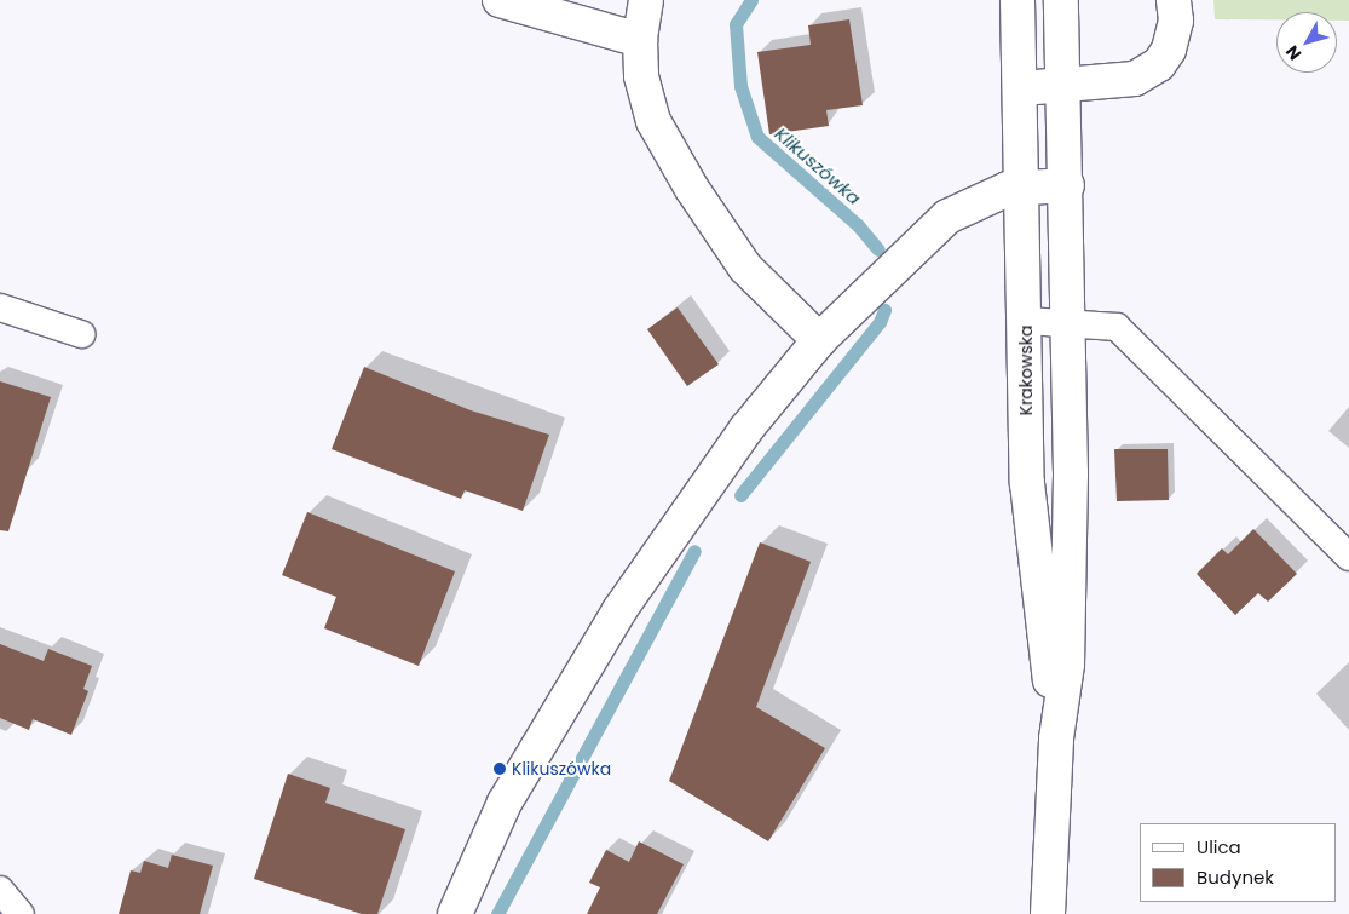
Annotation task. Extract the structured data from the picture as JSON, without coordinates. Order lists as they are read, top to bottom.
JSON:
{
  "streets": {
    "street": ["Krakowska"]
  },
  "water": ["Klikuszówka"],
  "places": ["Klikuszówka"],
  "legend": ["Ulica", "Budynek"],
  "north": "bottom left"
}
